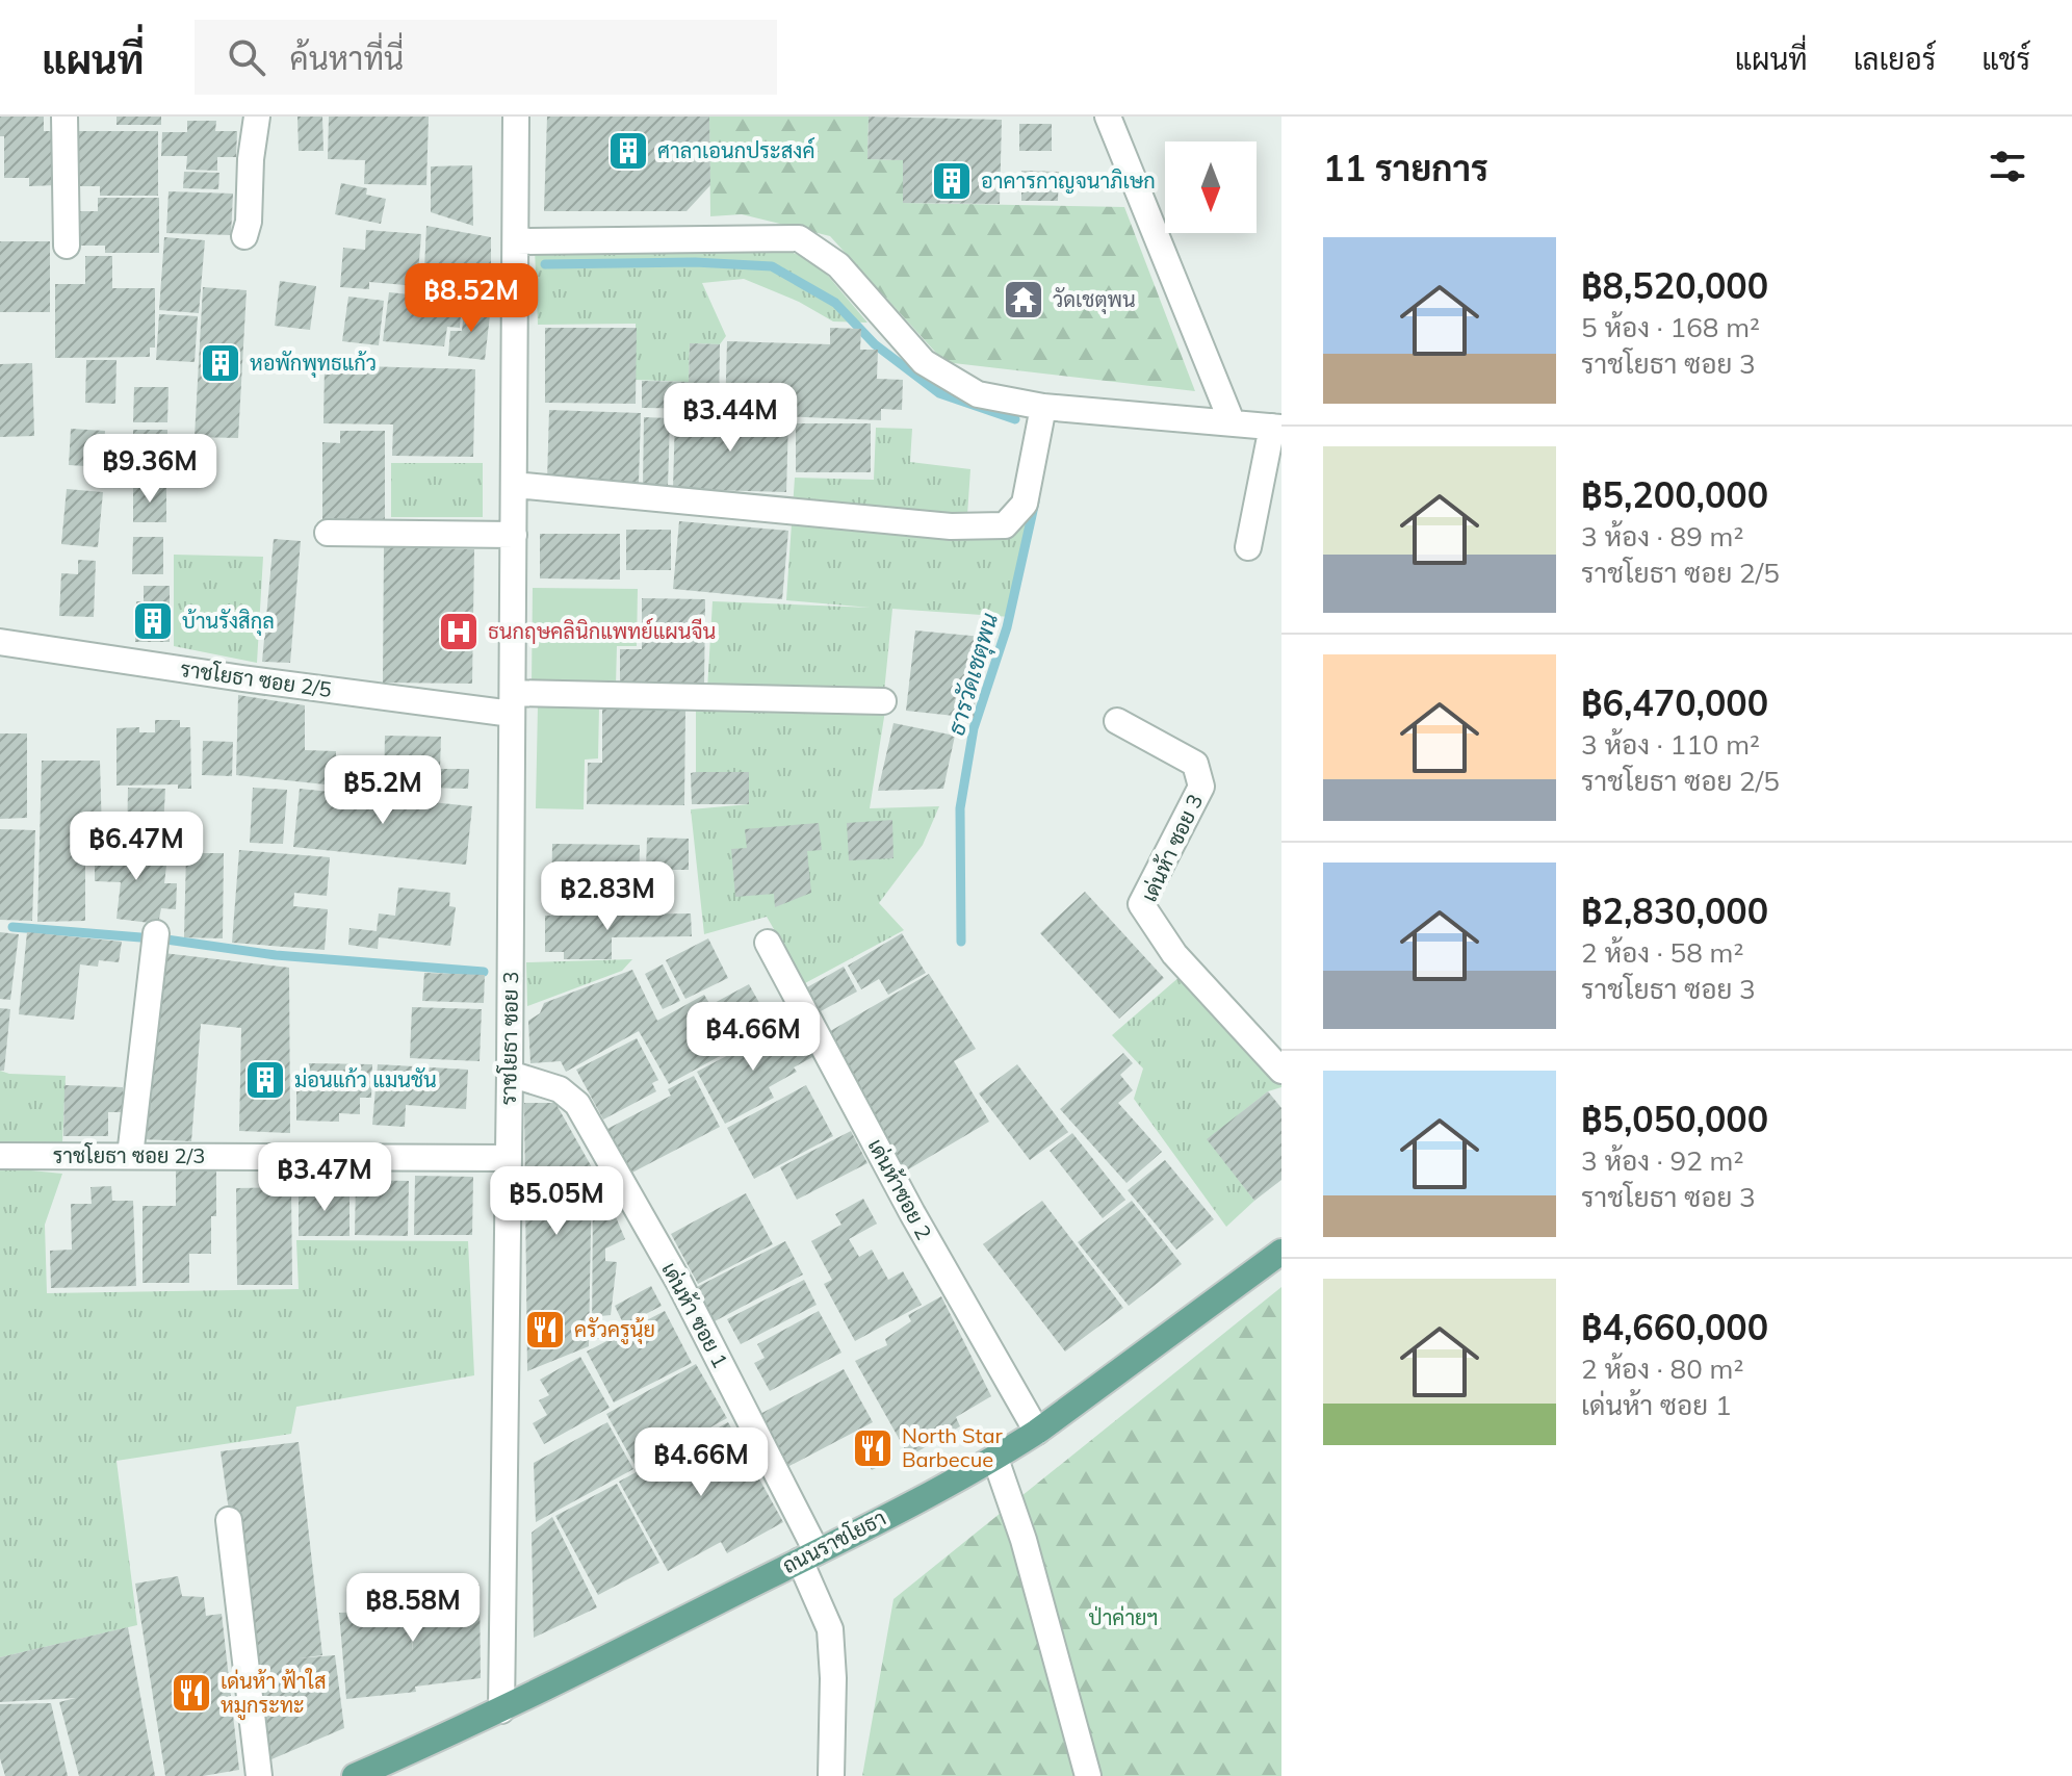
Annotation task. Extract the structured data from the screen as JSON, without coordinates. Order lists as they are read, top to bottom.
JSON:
{
  "streets": {
    "main road": ["ถนนราชโยธา"],
    "street": [
      "ราชโยธา ซอย 2/5",
      "เด่นห้า ซอย 3",
      "ราชโยธา ซอย 3",
      "ราชโยธา ซอย 2/3",
      "เด่นห้าซอย 2",
      "เด่นห้า ซอย 1"
    ]
  },
  "crossings": [
    ["ราชโยธา ซอย 2/5", "ราชโยธา ซอย 3"],
    ["ราชโยธา ซอย 3", "ราชโยธา ซอย 2/3"],
    ["ราชโยธา ซอย 3", "เด่นห้า ซอย 1"],
    ["ราชโยธา ซอย 3", "ถนนราชโยธา"],
    ["เด่นห้าซอย 2", "ถนนราชโยธา"],
    ["เด่นห้า ซอย 1", "ถนนราชโยธา"]
  ],
  "water": ["ธารวัดเชตุพน"],
  "parks": ["ป่าค่ายฯ"],
  "places": {
    "building": [
      "ศาลาเอนกประสงค์",
      "อาคารกาญจนาภิเษก",
      "หอพักพุทธแก้ว",
      "บ้านรังสิกุล",
      "ม่อนแก้ว แมนชัน"
    ],
    "temple": ["วัดเชตุพน"],
    "hospital": ["ธนกฤษคลินิกแพทย์แผนจีน"],
    "restaurant": ["ครัวครูนุ้ย", "North Star Barbecue", "เด่นห้า ฟ้าใส หมูกระทะ"]
  },
  "north": "bottom",
  "page": {
    "header": "แผนที่",
    "search": "ค้นหาที่นี่",
    "nav": ["แผนที่", "เลเยอร์", "แชร์"],
    "heading": "11 รายการ",
    "list": [
      {
        "name": "฿8,520,000",
        "note": "5 ห้อง · 168 m² · ราชโยธา ซอย 3"
      },
      {
        "name": "฿5,200,000",
        "note": "3 ห้อง · 89 m² · ราชโยธา ซอย 2/5"
      },
      {
        "name": "฿6,470,000",
        "note": "3 ห้อง · 110 m² · ราชโยธา ซอย 2/5"
      },
      {
        "name": "฿2,830,000",
        "note": "2 ห้อง · 58 m² · ราชโยธา ซอย 3"
      },
      {
        "name": "฿5,050,000",
        "note": "3 ห้อง · 92 m² · ราชโยธา ซอย 3"
      },
      {
        "name": "฿4,660,000",
        "note": "2 ห้อง · 80 m² · เด่นห้า ซอย 1"
      }
    ],
    "price": [
      "฿8.52M",
      "฿3.44M",
      "฿9.36M",
      "฿5.2M",
      "฿6.47M",
      "฿2.83M",
      "฿4.66M",
      "฿3.47M",
      "฿5.05M",
      "฿4.66M",
      "฿8.58M"
    ]
  }
}
